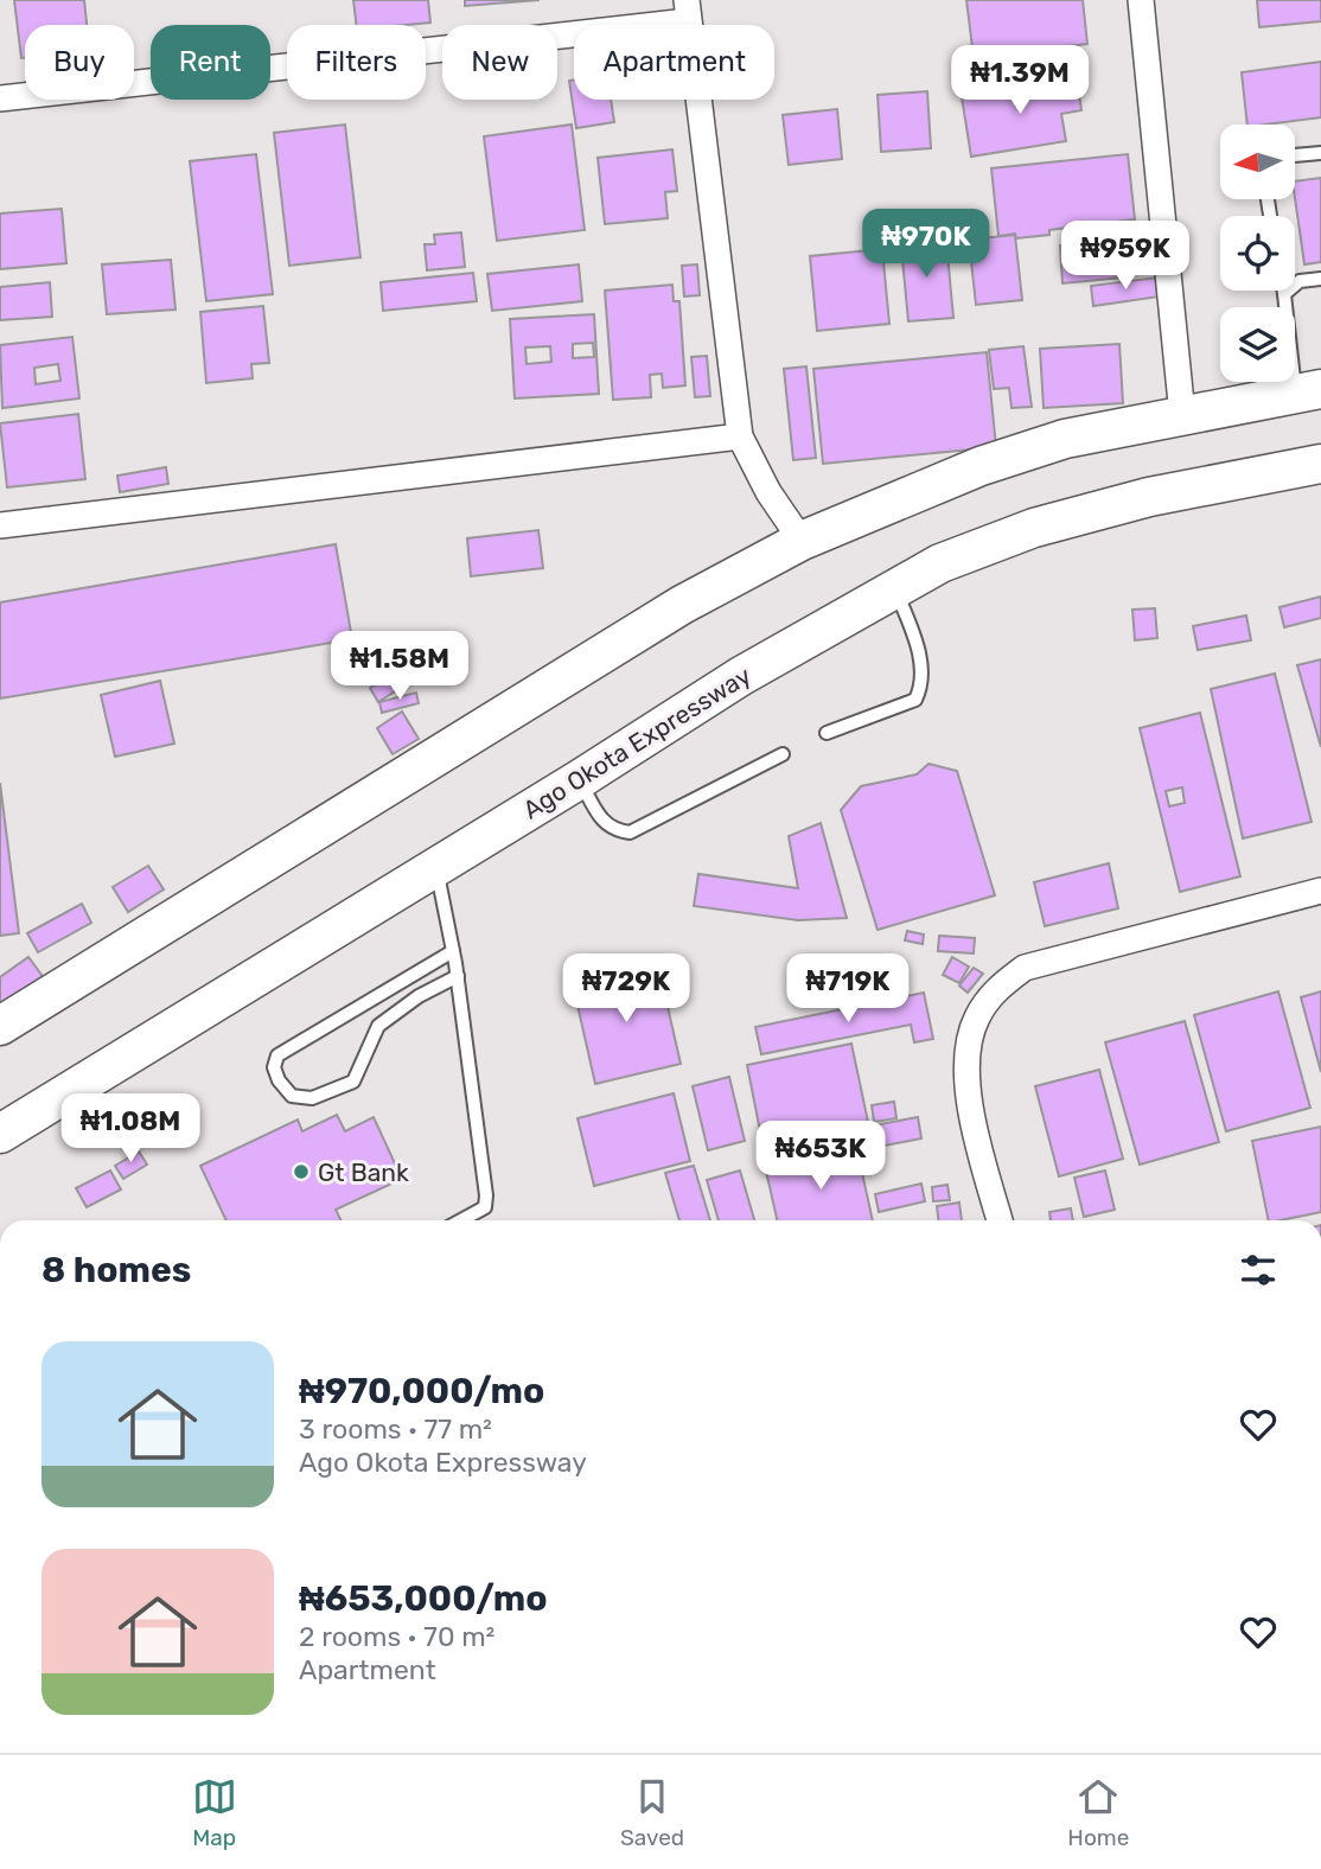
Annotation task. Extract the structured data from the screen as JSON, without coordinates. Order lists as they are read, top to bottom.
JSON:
{
  "streets": {
    "main road": ["Ago Okota Expressway"]
  },
  "places": ["Gt Bank"],
  "north": "left",
  "page": {
    "chip": [
      "Buy",
      "Rent",
      "Filters",
      "New",
      "Apartment"
    ],
    "price": [
      "₦1.39M",
      "₦970K",
      "₦959K",
      "₦1.58M",
      "₦729K",
      "₦719K",
      "₦1.08M",
      "₦653K"
    ],
    "heading": "8 homes",
    "list": [
      {
        "name": "₦970,000/mo",
        "note": "3 rooms · 77 m² · Ago Okota Expressway"
      },
      {
        "name": "₦653,000/mo",
        "note": "2 rooms · 70 m² · Apartment"
      }
    ],
    "tabs": ["Map", "Saved", "Home"]
  }
}
